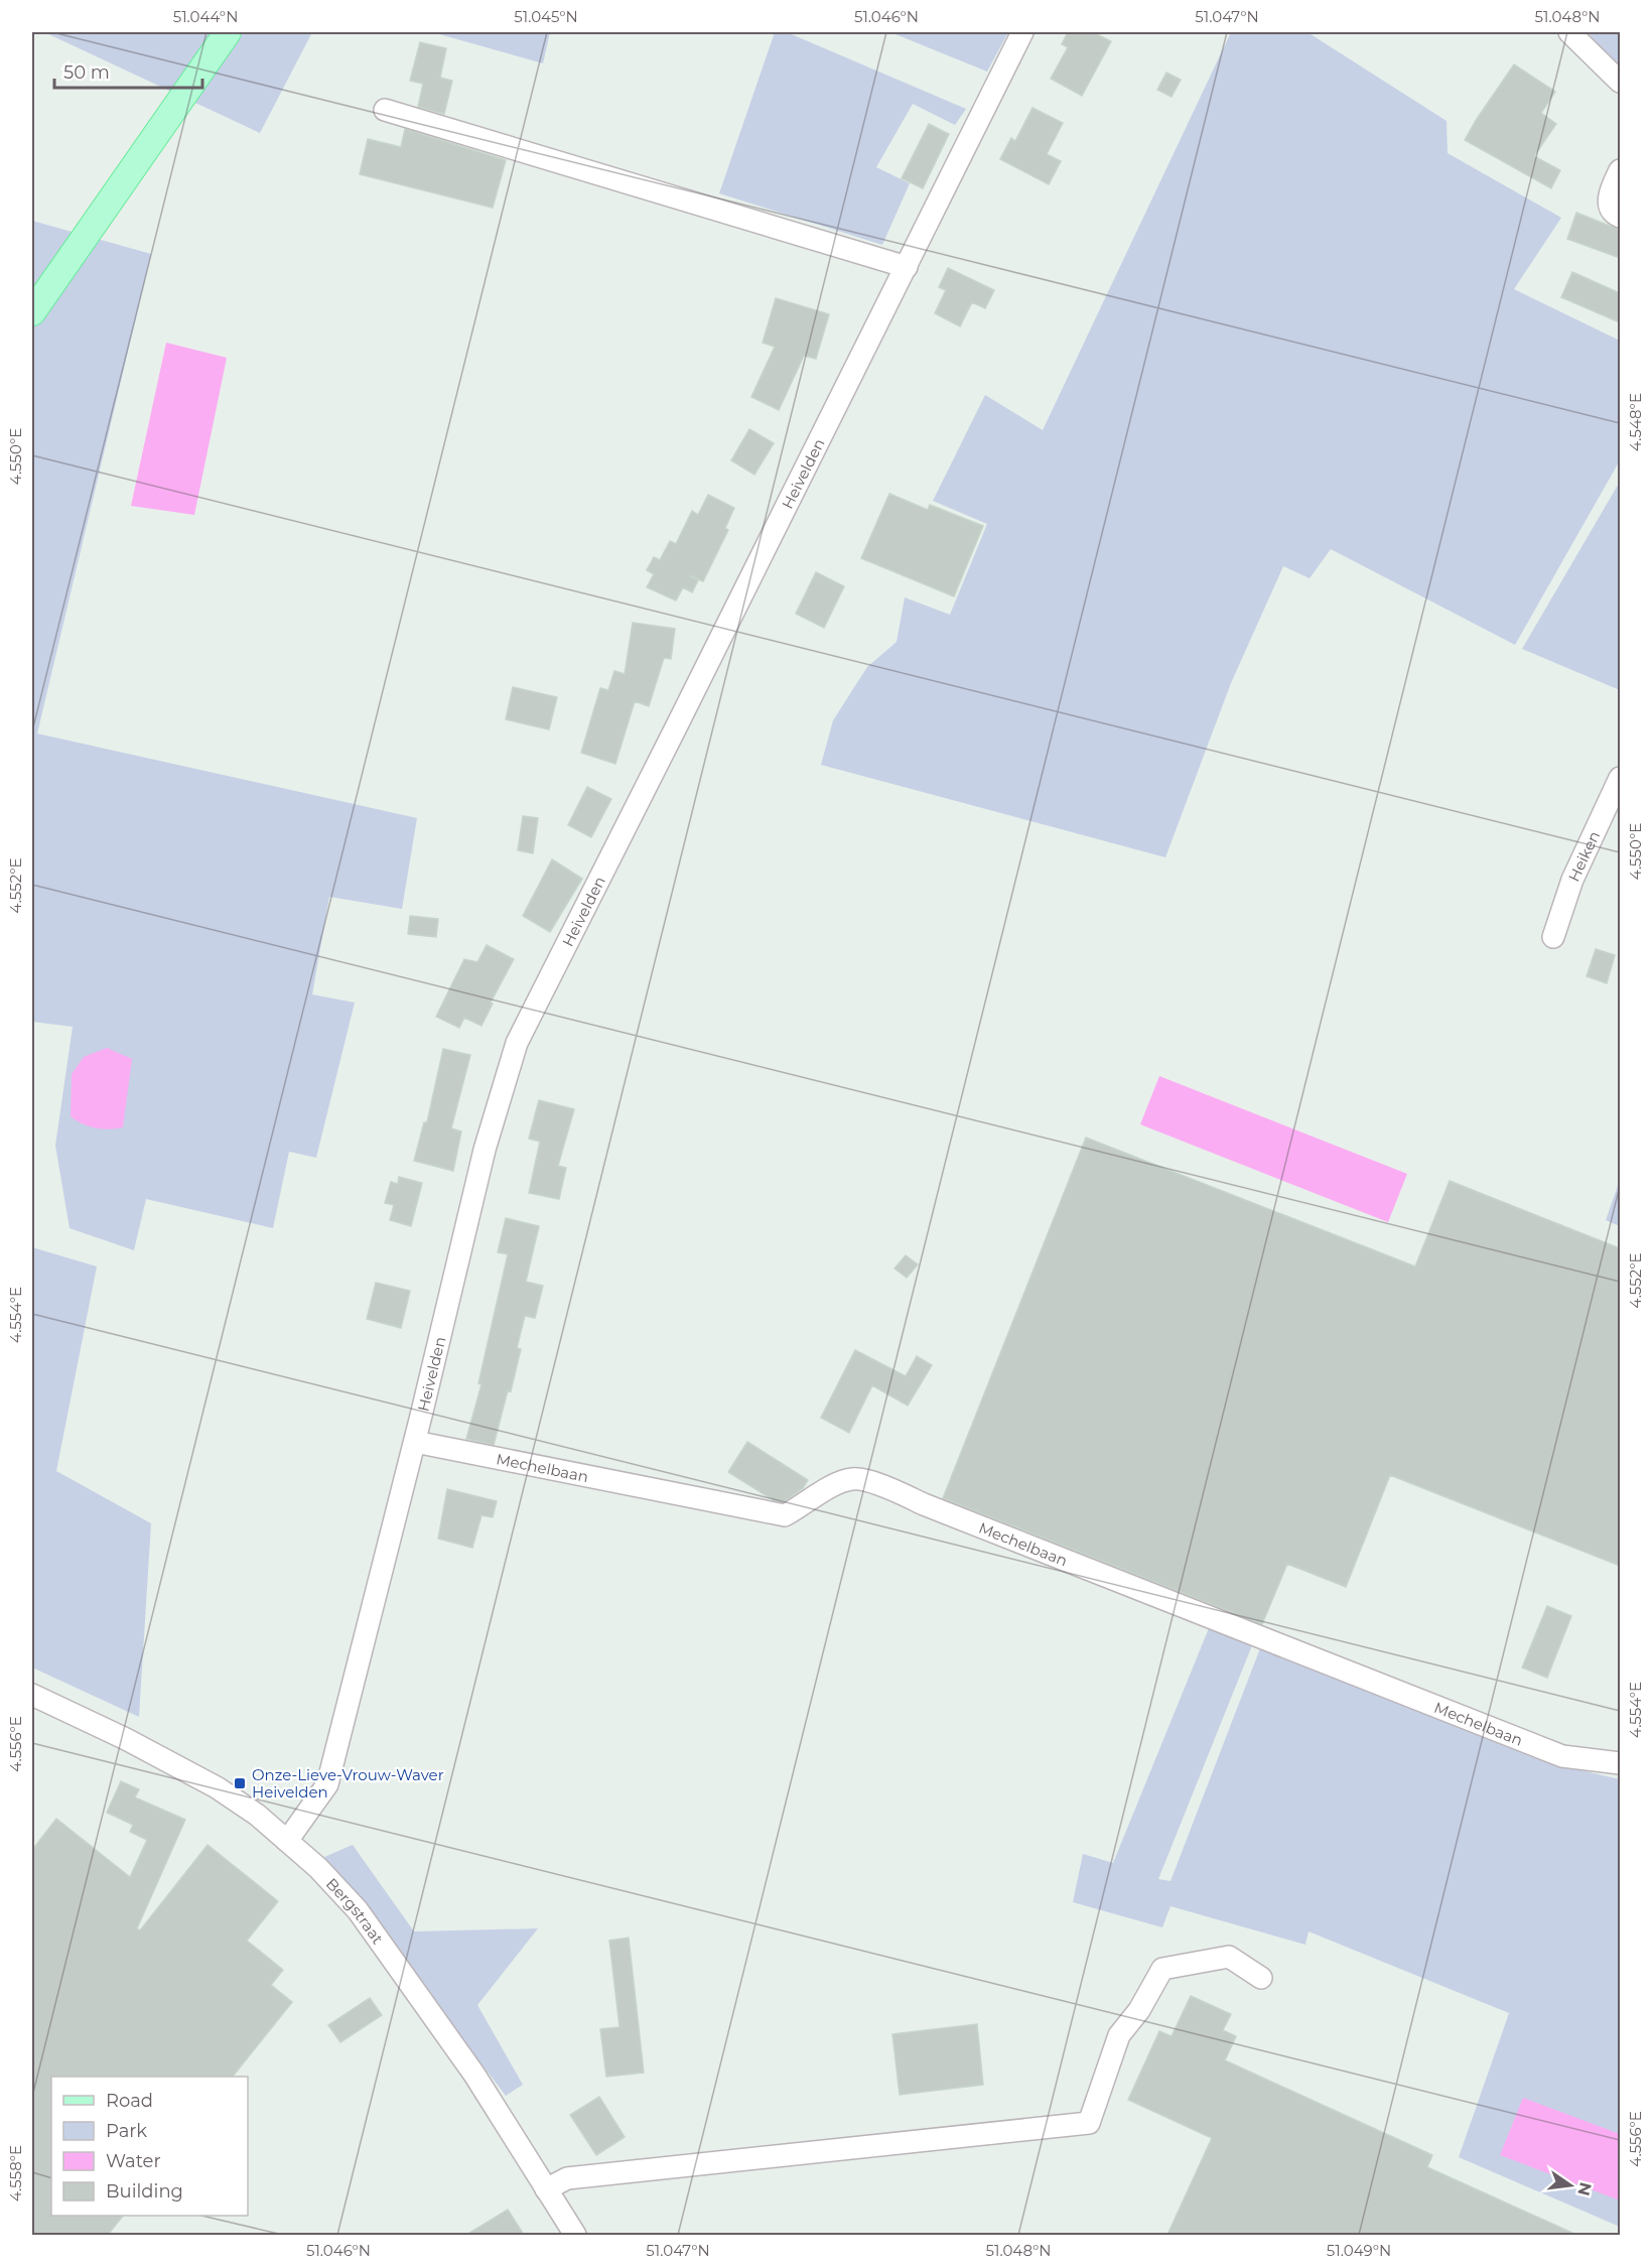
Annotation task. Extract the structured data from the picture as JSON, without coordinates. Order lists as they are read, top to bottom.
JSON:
{
  "streets": {
    "street": [
      "Heivelden",
      "Heiken",
      "Mechelbaan",
      "Bergstraat"
    ]
  },
  "crossings": [
    ["Heivelden", "Mechelbaan"],
    ["Heivelden", "Bergstraat"]
  ],
  "places": {
    "transit": ["Onze-Lieve-Vrouw-Waver Heivelden"]
  },
  "legend": [
    "Road",
    "Park",
    "Water",
    "Building"
  ],
  "scale_bar": "50 m",
  "north": "right",
  "coordinates": [
    "51.044°N",
    "51.045°N",
    "51.046°N",
    "51.047°N",
    "51.048°N",
    "4.548°E",
    "4.550°E",
    "4.552°E",
    "4.554°E",
    "4.556°E",
    "4.558°E",
    "51.049°N"
  ]
}
